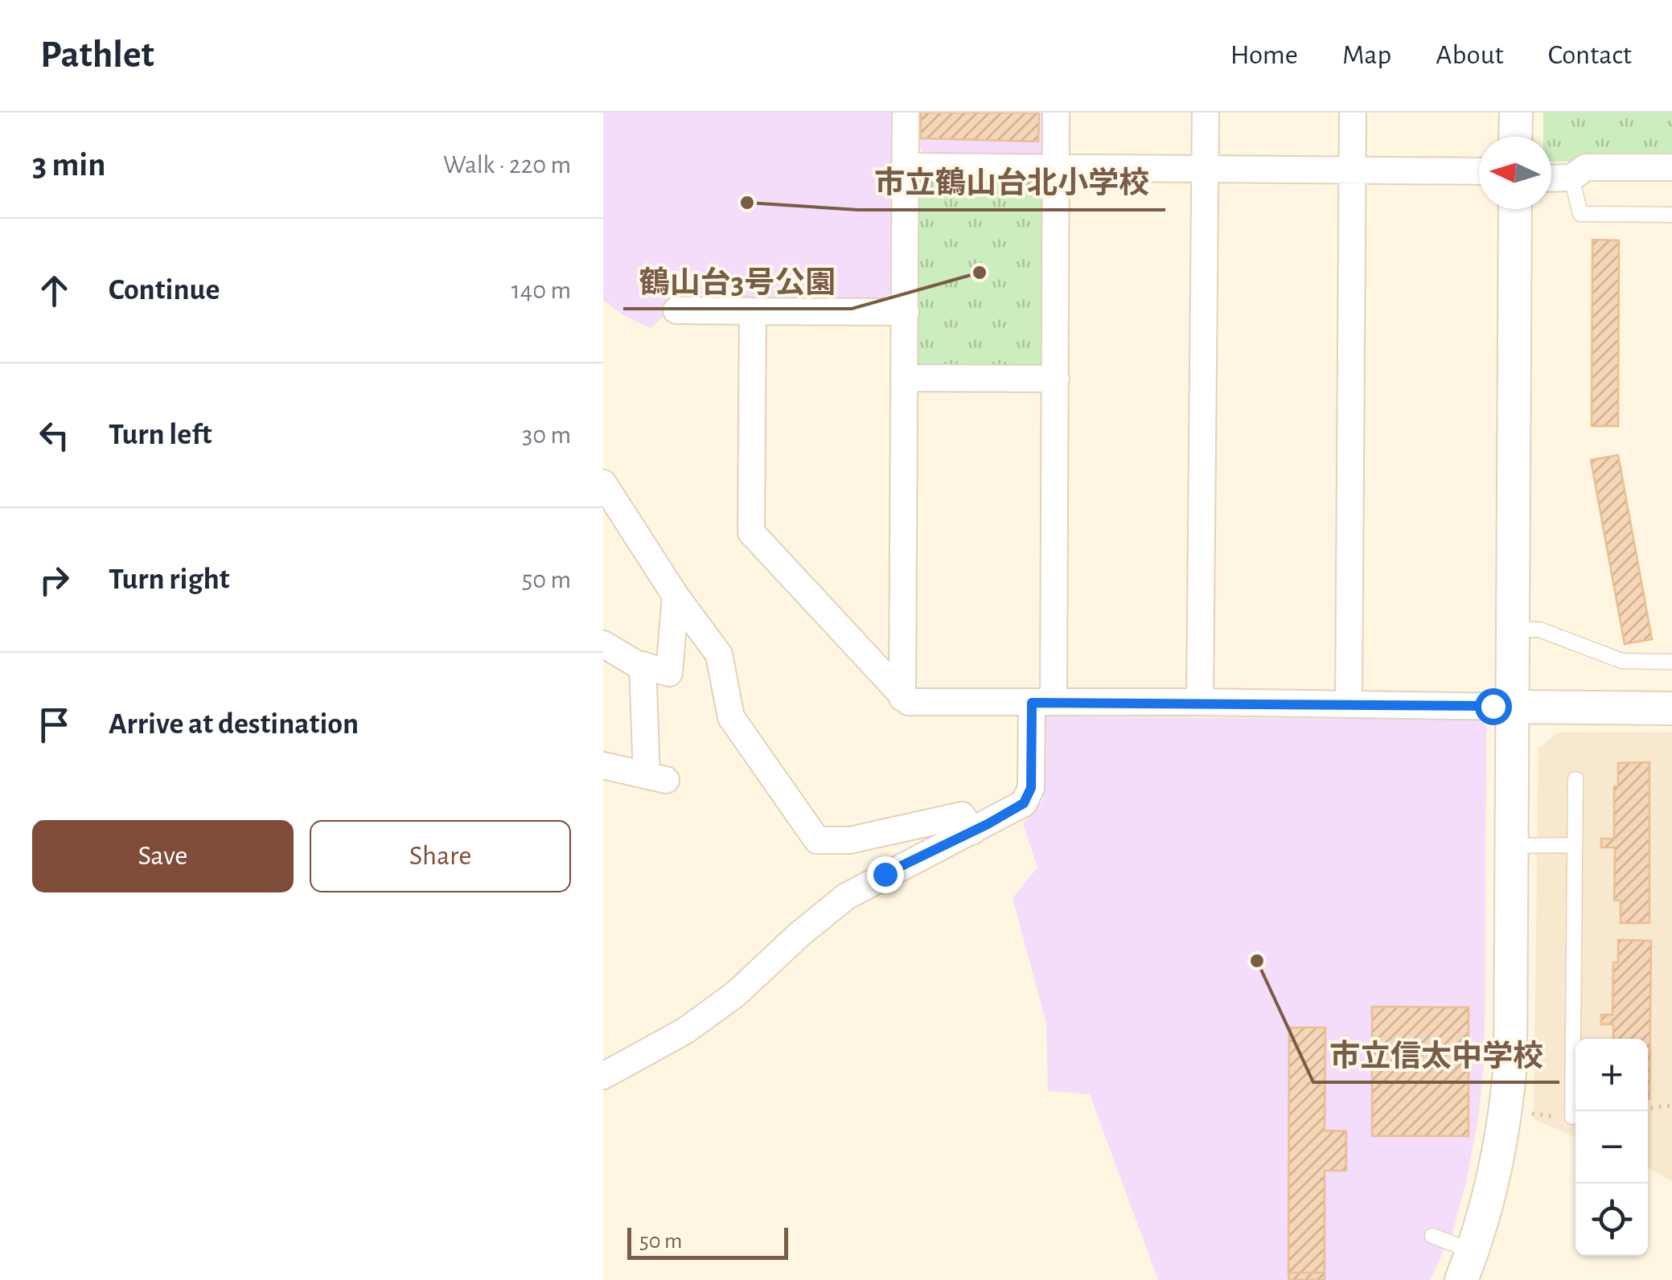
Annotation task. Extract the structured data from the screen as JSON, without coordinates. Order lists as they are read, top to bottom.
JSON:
{
  "places": ["市立鶴山台北小学校", "鶴山台3号公園", "市立信太中学校"],
  "scale_bar": "50 m",
  "north": "left",
  "page": {
    "header": "Pathlet",
    "nav": [
      "Home",
      "Map",
      "About",
      "Contact"
    ],
    "heading": ["3 min", "Walk · 220 m"],
    "list": [
      ["Continue", "140 m"],
      ["Turn left", "30 m"],
      ["Turn right", "50 m"],
      "Arrive at destination"
    ],
    "buttons": ["Save", "Share"],
    "map_buttons": ["+", "−"],
    "scale": "50 m"
  }
}
